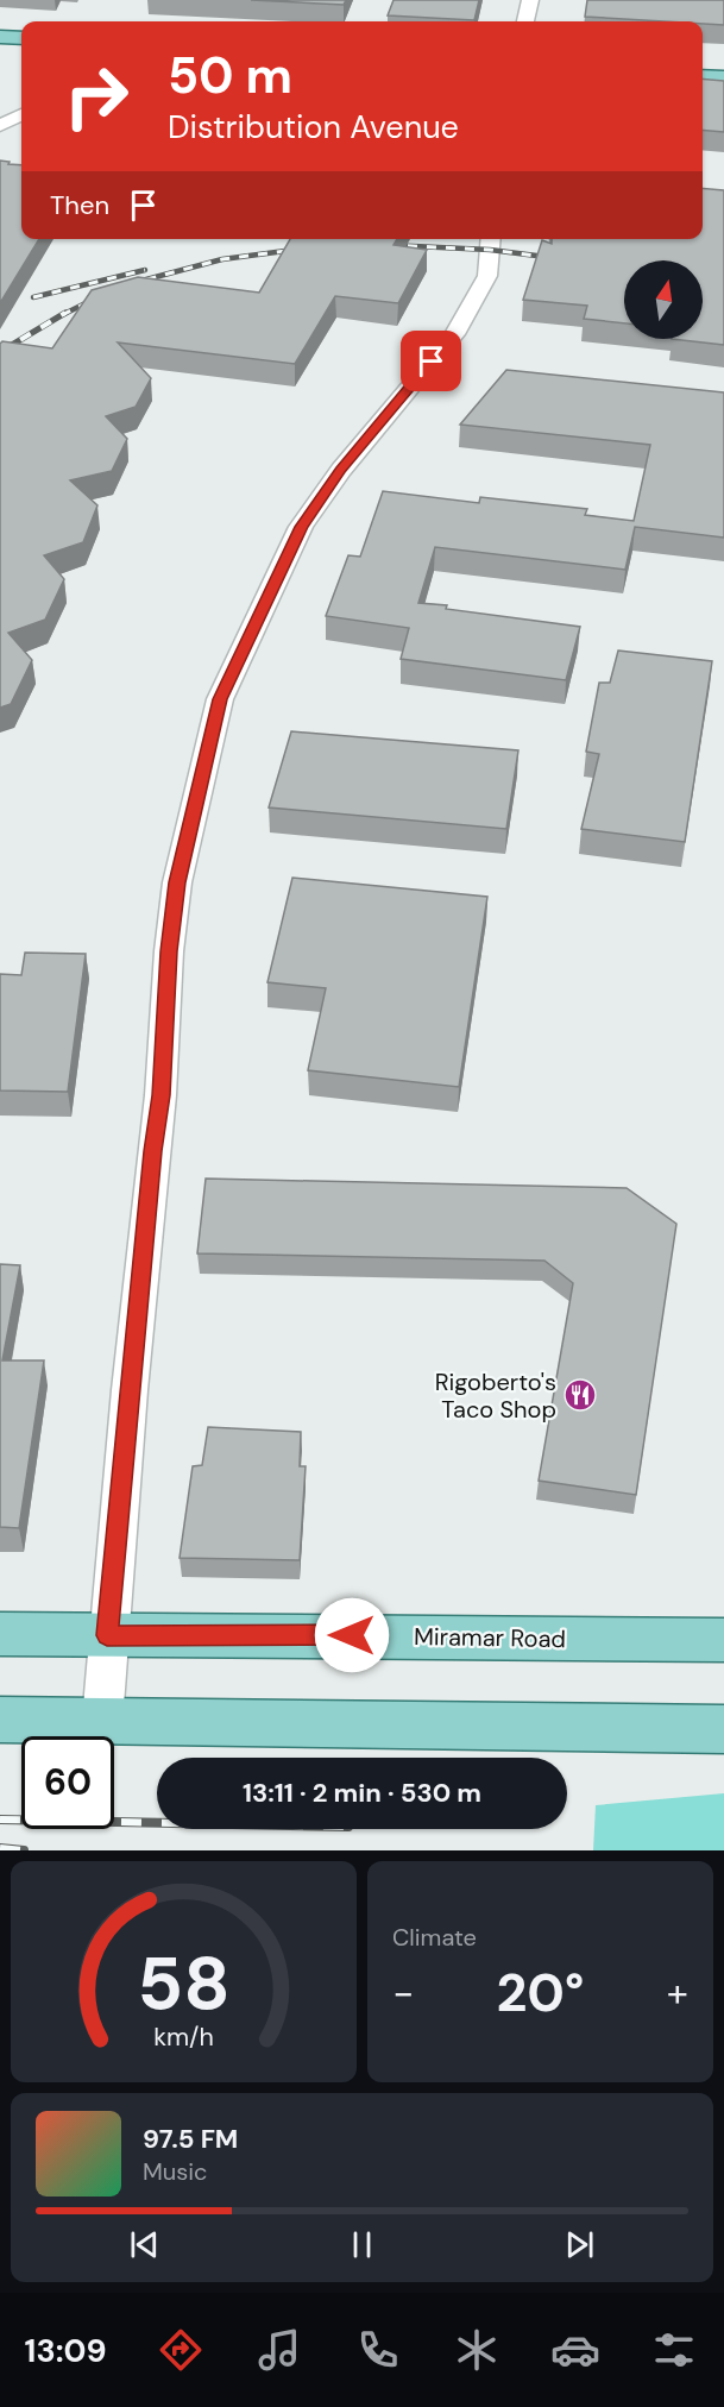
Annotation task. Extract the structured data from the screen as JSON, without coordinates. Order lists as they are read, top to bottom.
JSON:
{
  "streets": {
    "main road": ["Miramar Road"]
  },
  "places": {
    "restaurant": ["Rigoberto's Taco Shop"]
  },
  "north": "top",
  "page": {
    "turn": ["50 m", "Distribution Avenue"],
    "then": "Then",
    "limit": "60",
    "trip": "13:11 · 2 min · 530 m",
    "tile": "Climate",
    "heat": ["−", "20°", "+"],
    "song": ["97.5 FM", "Music"],
    "tabs": "13:09",
    "gauge": ["58", "km/h"]
  }
}
